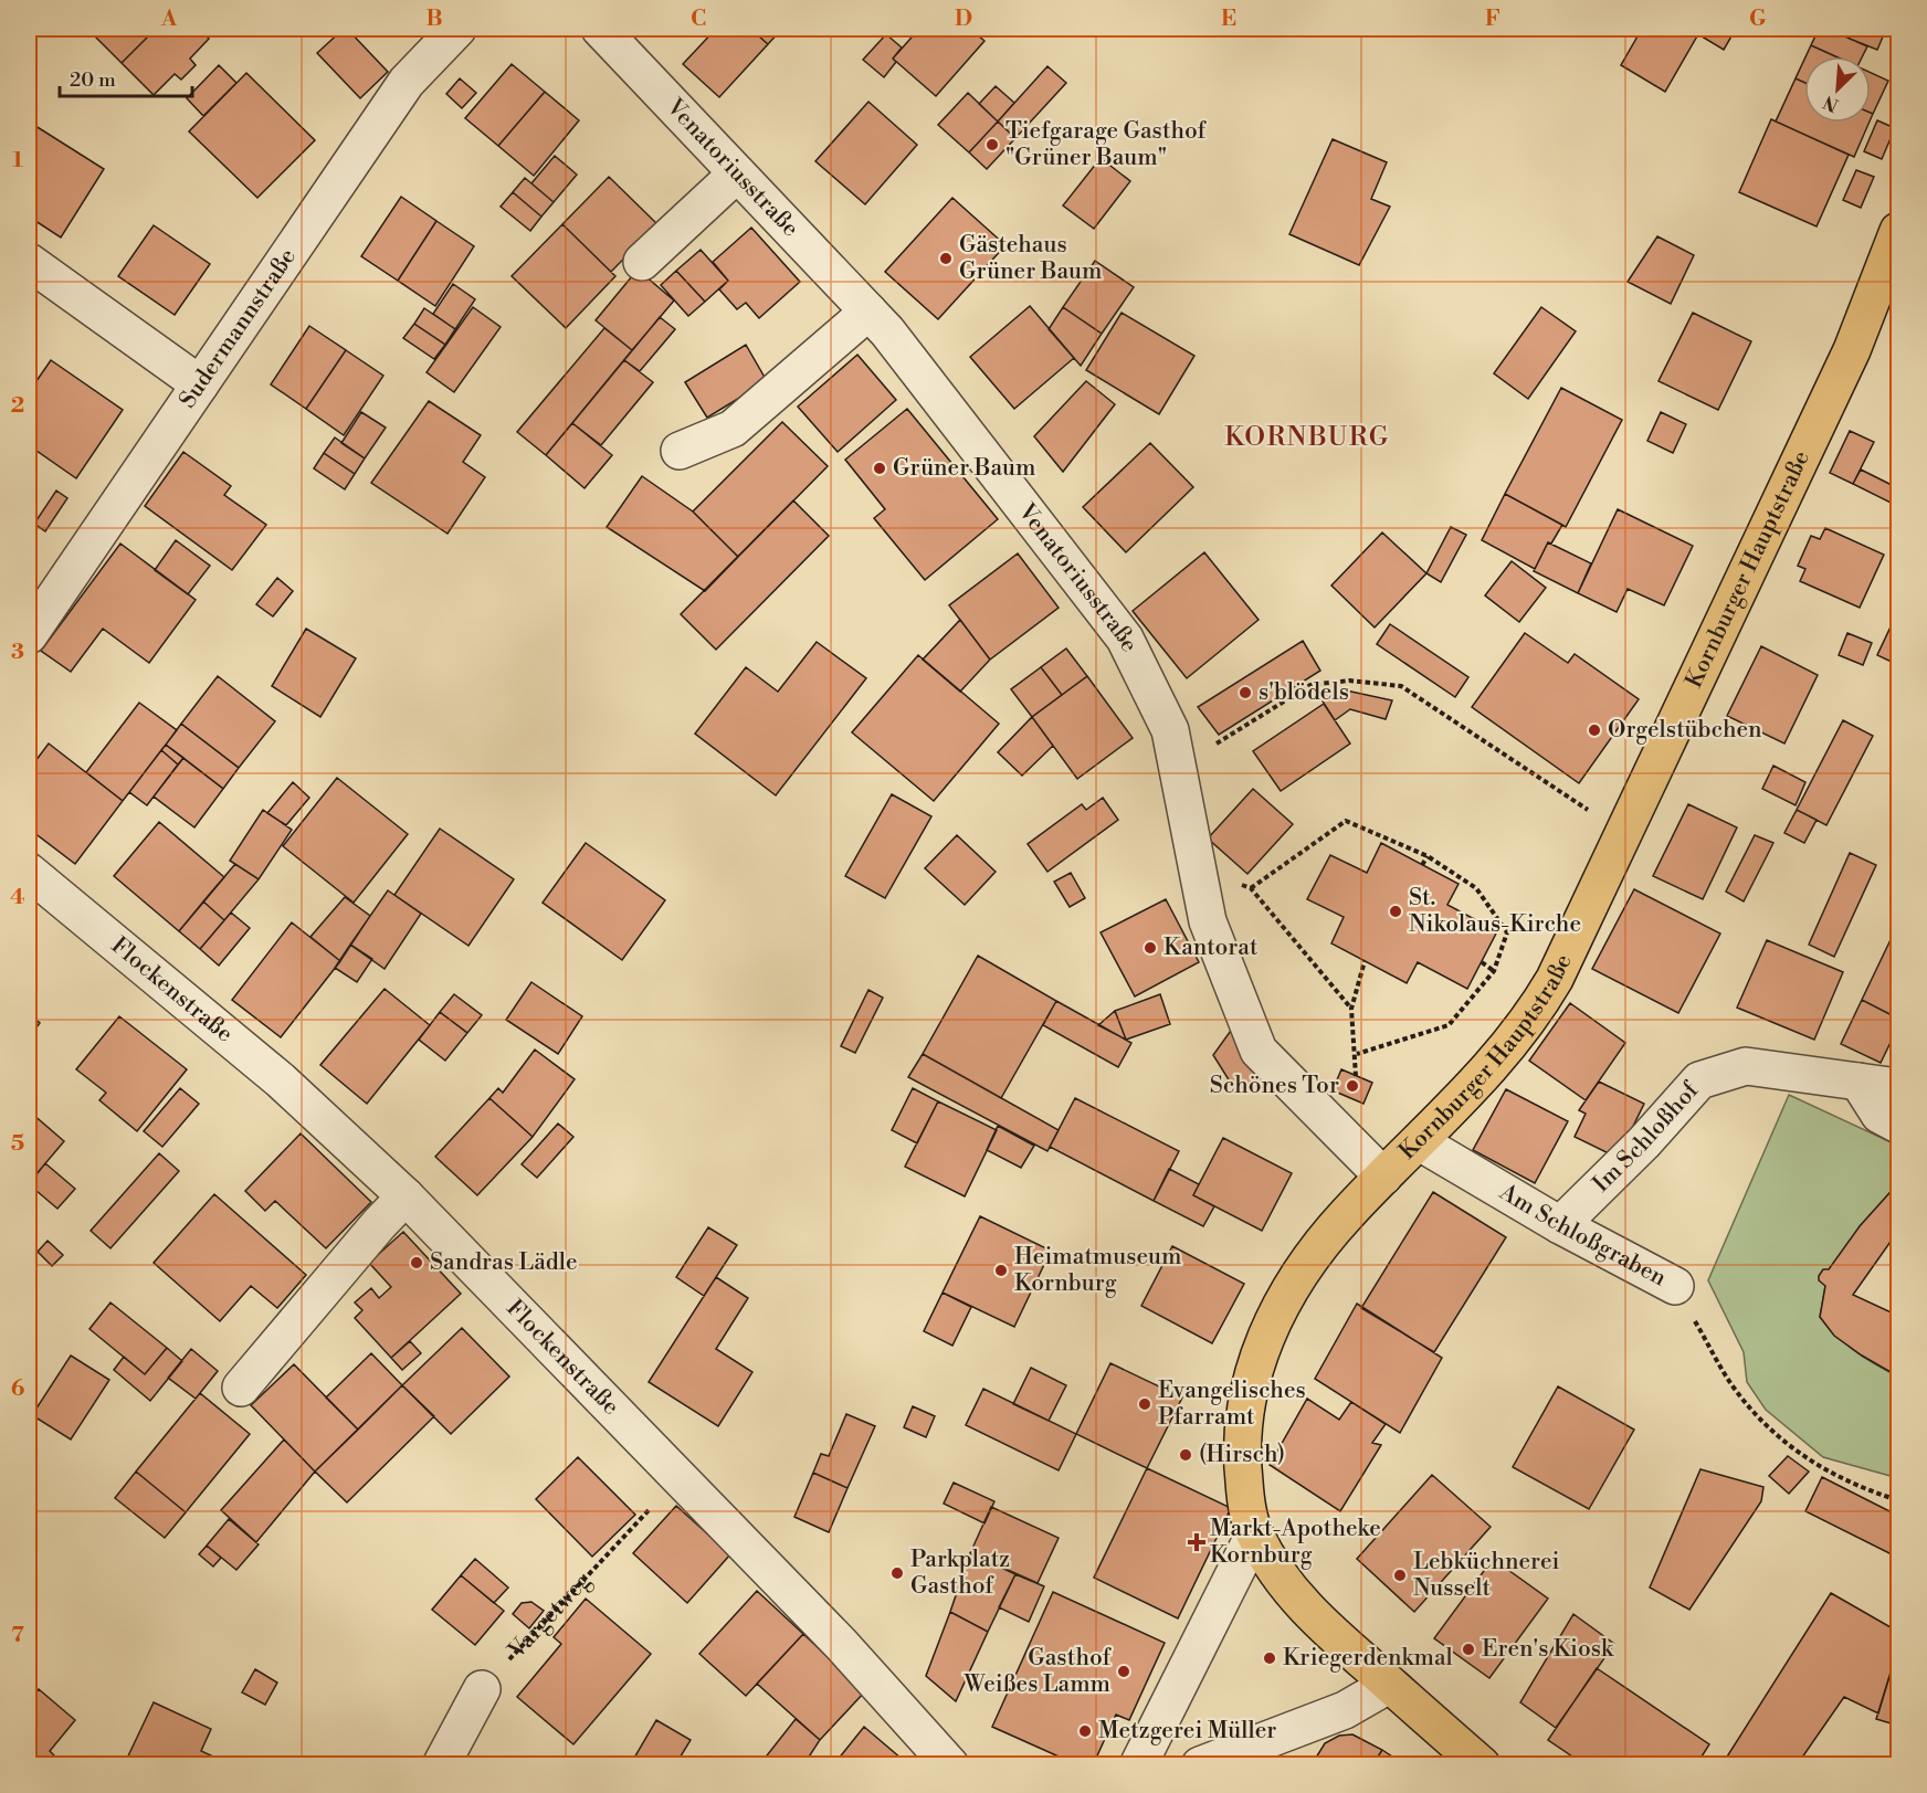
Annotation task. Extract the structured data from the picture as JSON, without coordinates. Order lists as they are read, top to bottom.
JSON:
{
  "streets": {
    "main road": ["Kornburger Hauptstraße"],
    "street": [
      "Venatoriusstraße",
      "Sudermannstraße",
      "Flockenstraße",
      "Im Schloßhof",
      "Am Schloßgraben"
    ],
    "path": ["Vargetweg"]
  },
  "crossings": [
    ["Venatoriusstraße", "Kornburger Hauptstraße"],
    ["Kornburger Hauptstraße", "Am Schloßgraben"],
    ["Flockenstraße", "Vargetweg"],
    ["Im Schloßhof", "Am Schloßgraben"]
  ],
  "districts": ["KORNBURG"],
  "places": {
    "other": [
      "Tiefgarage Gasthof \"Grüner Baum\"",
      "Gästehaus Grüner Baum",
      "Grüner Baum",
      "s'blödels",
      "Orgelstübchen",
      "St. Nikolaus-Kirche",
      "Kantorat",
      "Schönes Tor",
      "Sandras Lädle",
      "Heimatmuseum Kornburg",
      "Evangelisches Pfarramt",
      "(Hirsch)",
      "Parkplatz Gasthof",
      "Lebküchnerei Nusselt",
      "Eren's Kiosk",
      "Kriegerdenkmal",
      "Gasthof Weißes Lamm",
      "Metzgerei Müller"
    ],
    "health": ["Markt-Apotheke Kornburg"]
  },
  "scale_bar": "20 m",
  "north": "bottom left",
  "grid": {
    "columns": [
      "A",
      "B",
      "C",
      "D",
      "E",
      "F",
      "G"
    ],
    "rows": [
      "1",
      "2",
      "3",
      "4",
      "5",
      "6",
      "7"
    ]
  }
}
